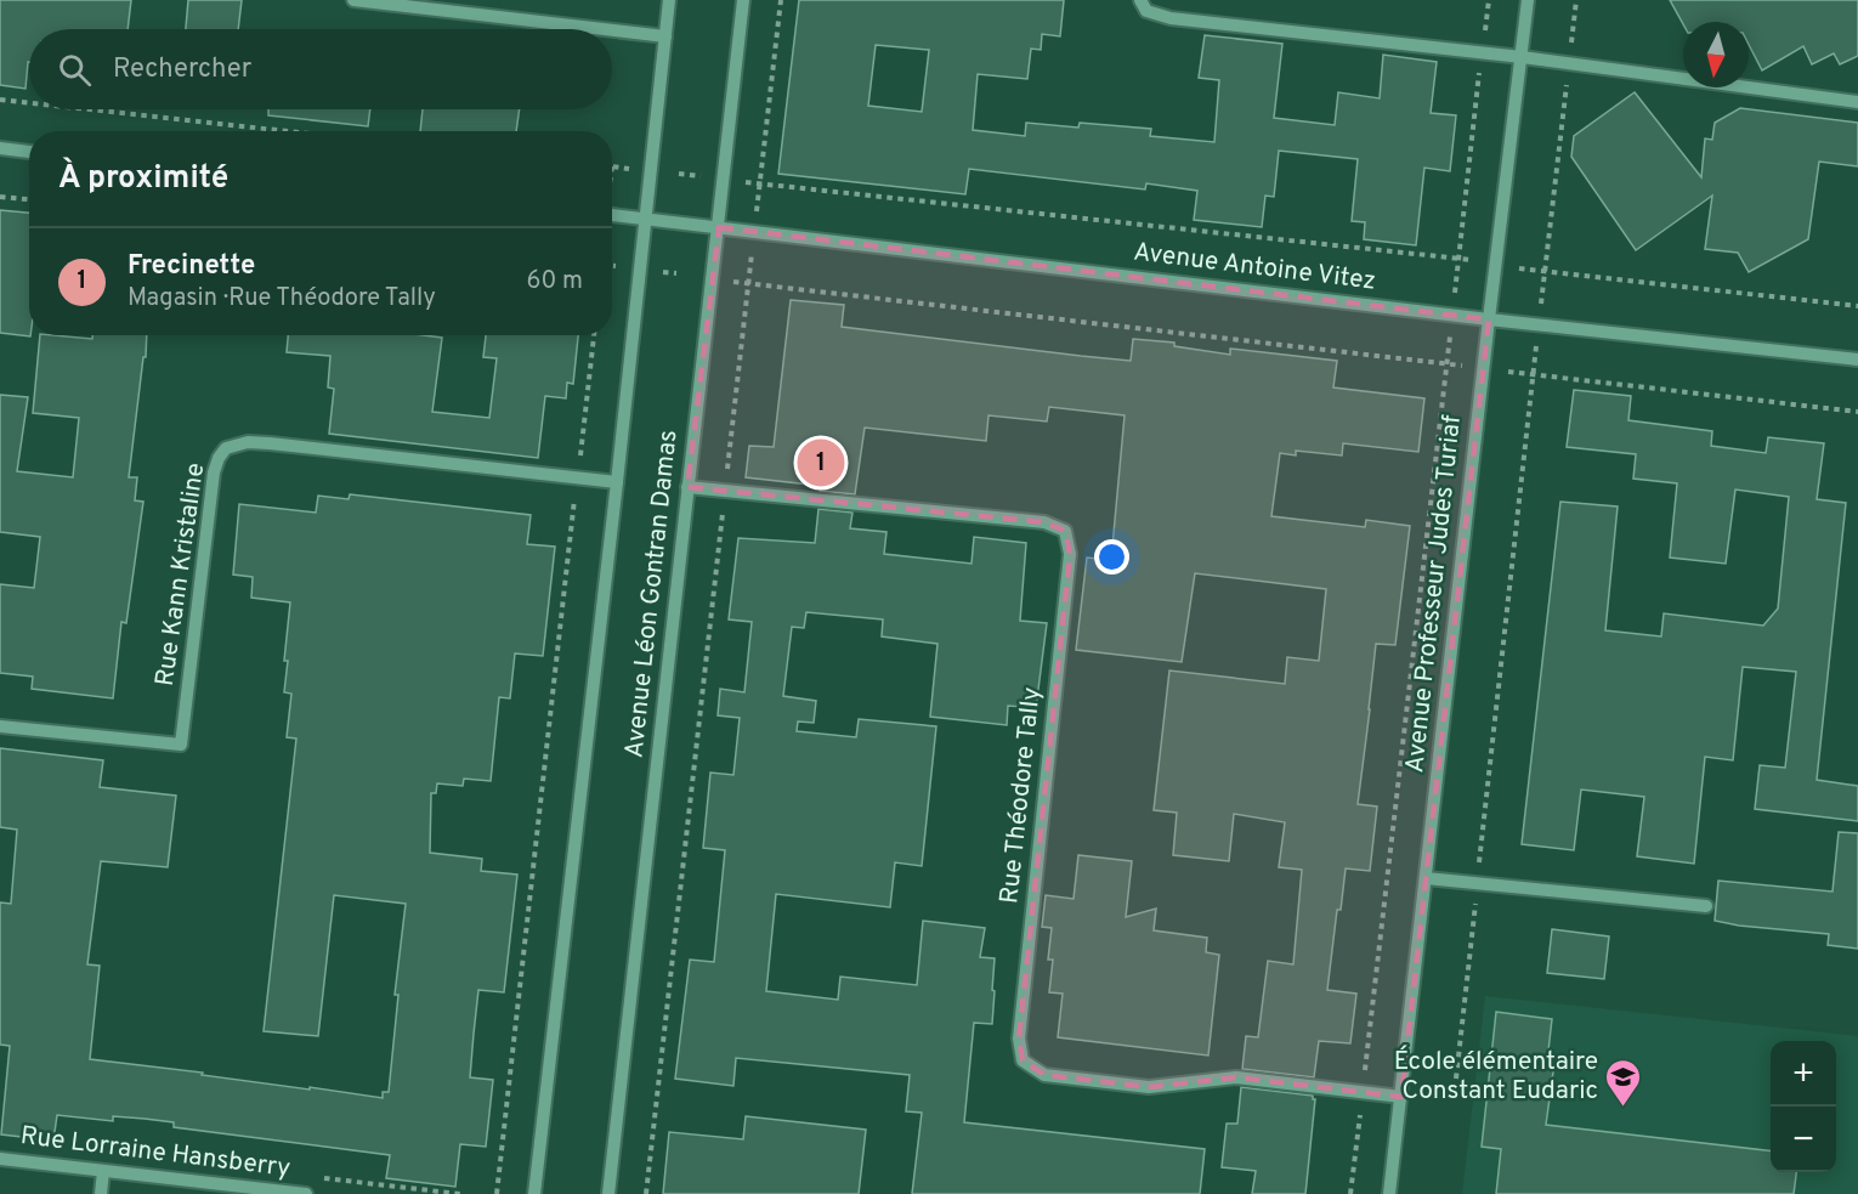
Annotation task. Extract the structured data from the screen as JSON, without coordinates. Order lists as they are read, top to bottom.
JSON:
{
  "streets": {
    "street": [
      "Avenue Antoine Vitez",
      "Rue Kann Kristaline",
      "Avenue Léon Gontran Damas",
      "Avenue Professeur Judes Turiaf",
      "Rue Théodore Tally",
      "Rue Lorraine Hansberry"
    ]
  },
  "crossings": [
    ["Avenue Antoine Vitez", "Avenue Léon Gontran Damas"],
    ["Avenue Antoine Vitez", "Avenue Professeur Judes Turiaf"],
    ["Rue Kann Kristaline", "Avenue Léon Gontran Damas"],
    ["Avenue Léon Gontran Damas", "Rue Théodore Tally"],
    ["Avenue Professeur Judes Turiaf", "Rue Théodore Tally"]
  ],
  "places": {
    "school or university": ["École élémentaire Constant Eudaric"]
  },
  "north": "bottom",
  "page": {
    "search": "Rechercher",
    "heading": "À proximité",
    "list": [
      {
        "mark": "1",
        "name": "Frecinette",
        "note": "Magasin · Rue Théodore Tally",
        "value": "60 m"
      }
    ],
    "pins": "1",
    "map_buttons": ["+", "−"]
  }
}
